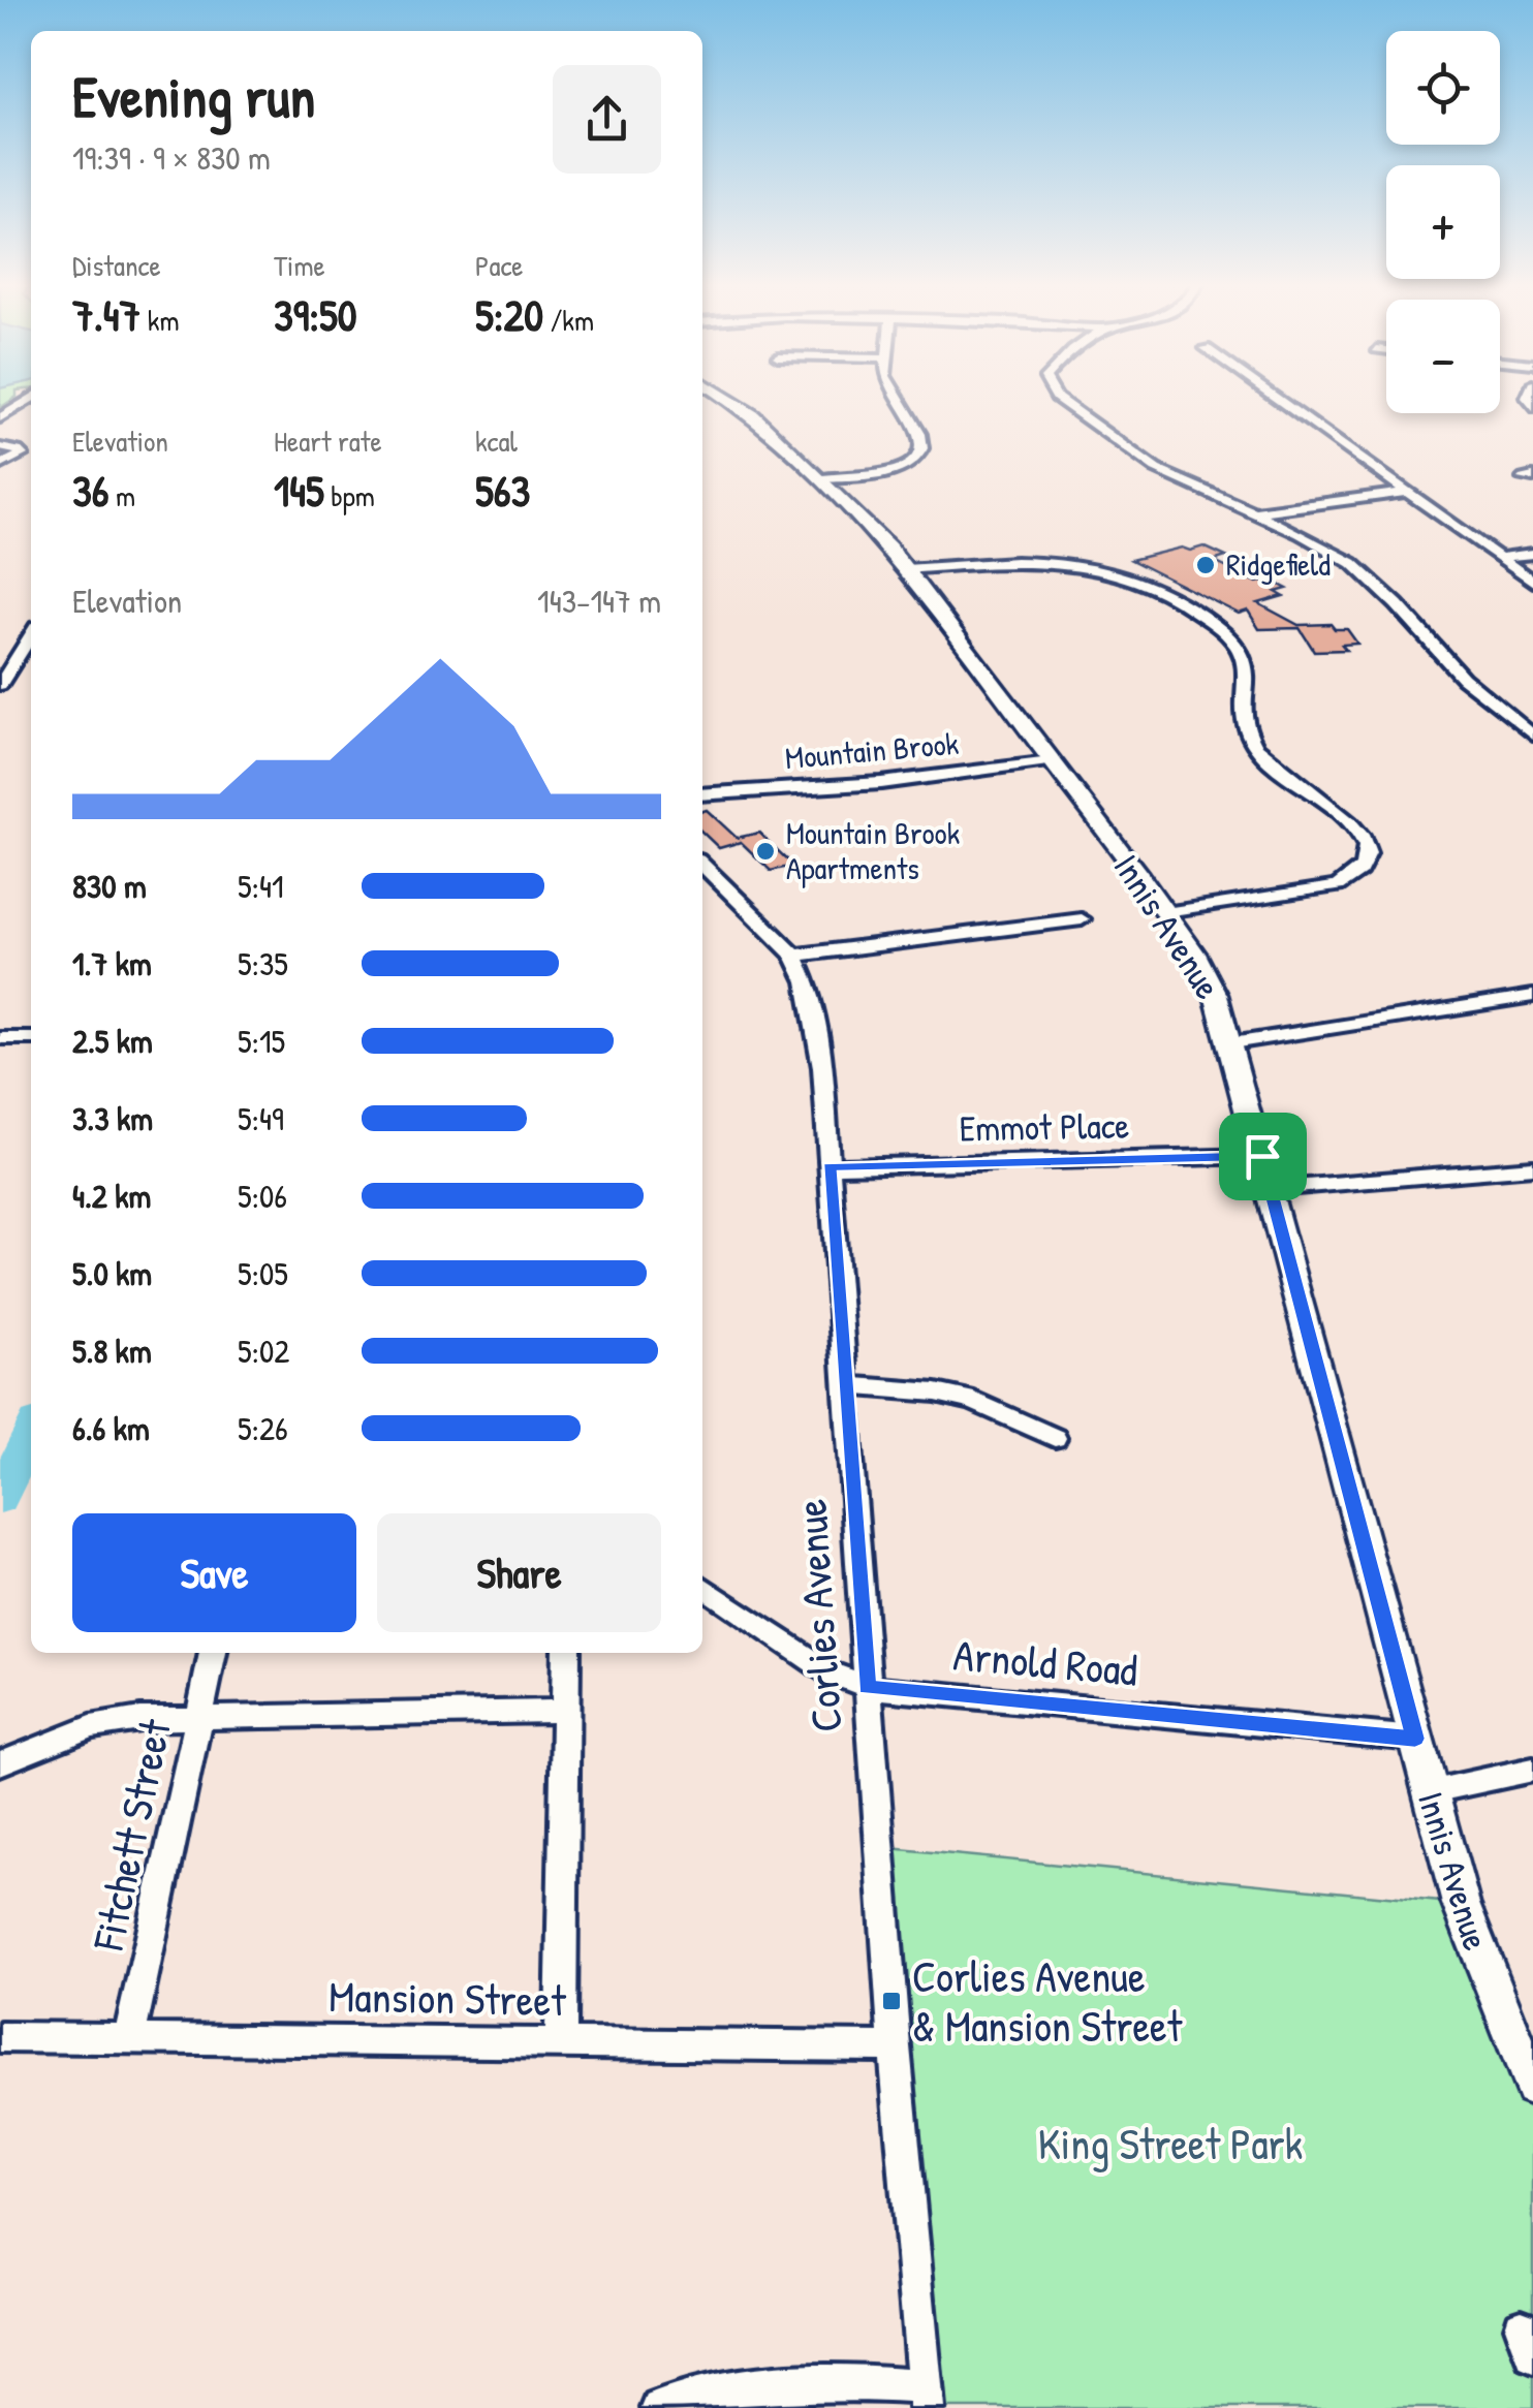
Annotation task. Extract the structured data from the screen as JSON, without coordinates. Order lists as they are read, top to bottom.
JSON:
{
  "streets": {
    "main road": ["Innis Avenue"],
    "street": [
      "Mountain Brook",
      "Emmot Place",
      "Corlies Avenue",
      "Arnold Road",
      "Fitchett Street",
      "Mansion Street"
    ]
  },
  "crossings": [
    ["Mountain Brook", "Innis Avenue"],
    ["Innis Avenue", "Emmot Place"],
    ["Innis Avenue", "Arnold Road"],
    ["Emmot Place", "Corlies Avenue"],
    ["Corlies Avenue", "Arnold Road"],
    ["Corlies Avenue", "Mansion Street"],
    ["Fitchett Street", "Mansion Street"]
  ],
  "parks": ["King Street Park"],
  "places": {
    "other": ["Ridgefield", "Mountain Brook Apartments"],
    "transit": ["Corlies Avenue & Mansion Street"]
  },
  "page": {
    "map_buttons": ["+", "−"],
    "heading": ["Evening run", "19:39 · 9 × 830 m"],
    "stats": [
      ["Distance", "7.47 km"],
      ["Time", "39:50"],
      ["Pace", "5:20 /km"],
      ["Elevation", "36 m"],
      ["Heart rate", "145 bpm"],
      ["kcal", "563"]
    ],
    "chart": ["Elevation", "143–147 m"],
    "list": [
      {
        "name": "830 m",
        "note": "5:41"
      },
      {
        "name": "1.7 km",
        "note": "5:35"
      },
      {
        "name": "2.5 km",
        "note": "5:15"
      },
      {
        "name": "3.3 km",
        "note": "5:49"
      },
      {
        "name": "4.2 km",
        "note": "5:06"
      },
      {
        "name": "5.0 km",
        "note": "5:05"
      },
      {
        "name": "5.8 km",
        "note": "5:02"
      },
      {
        "name": "6.6 km",
        "note": "5:26"
      }
    ],
    "buttons": ["Save", "Share"]
  }
}
